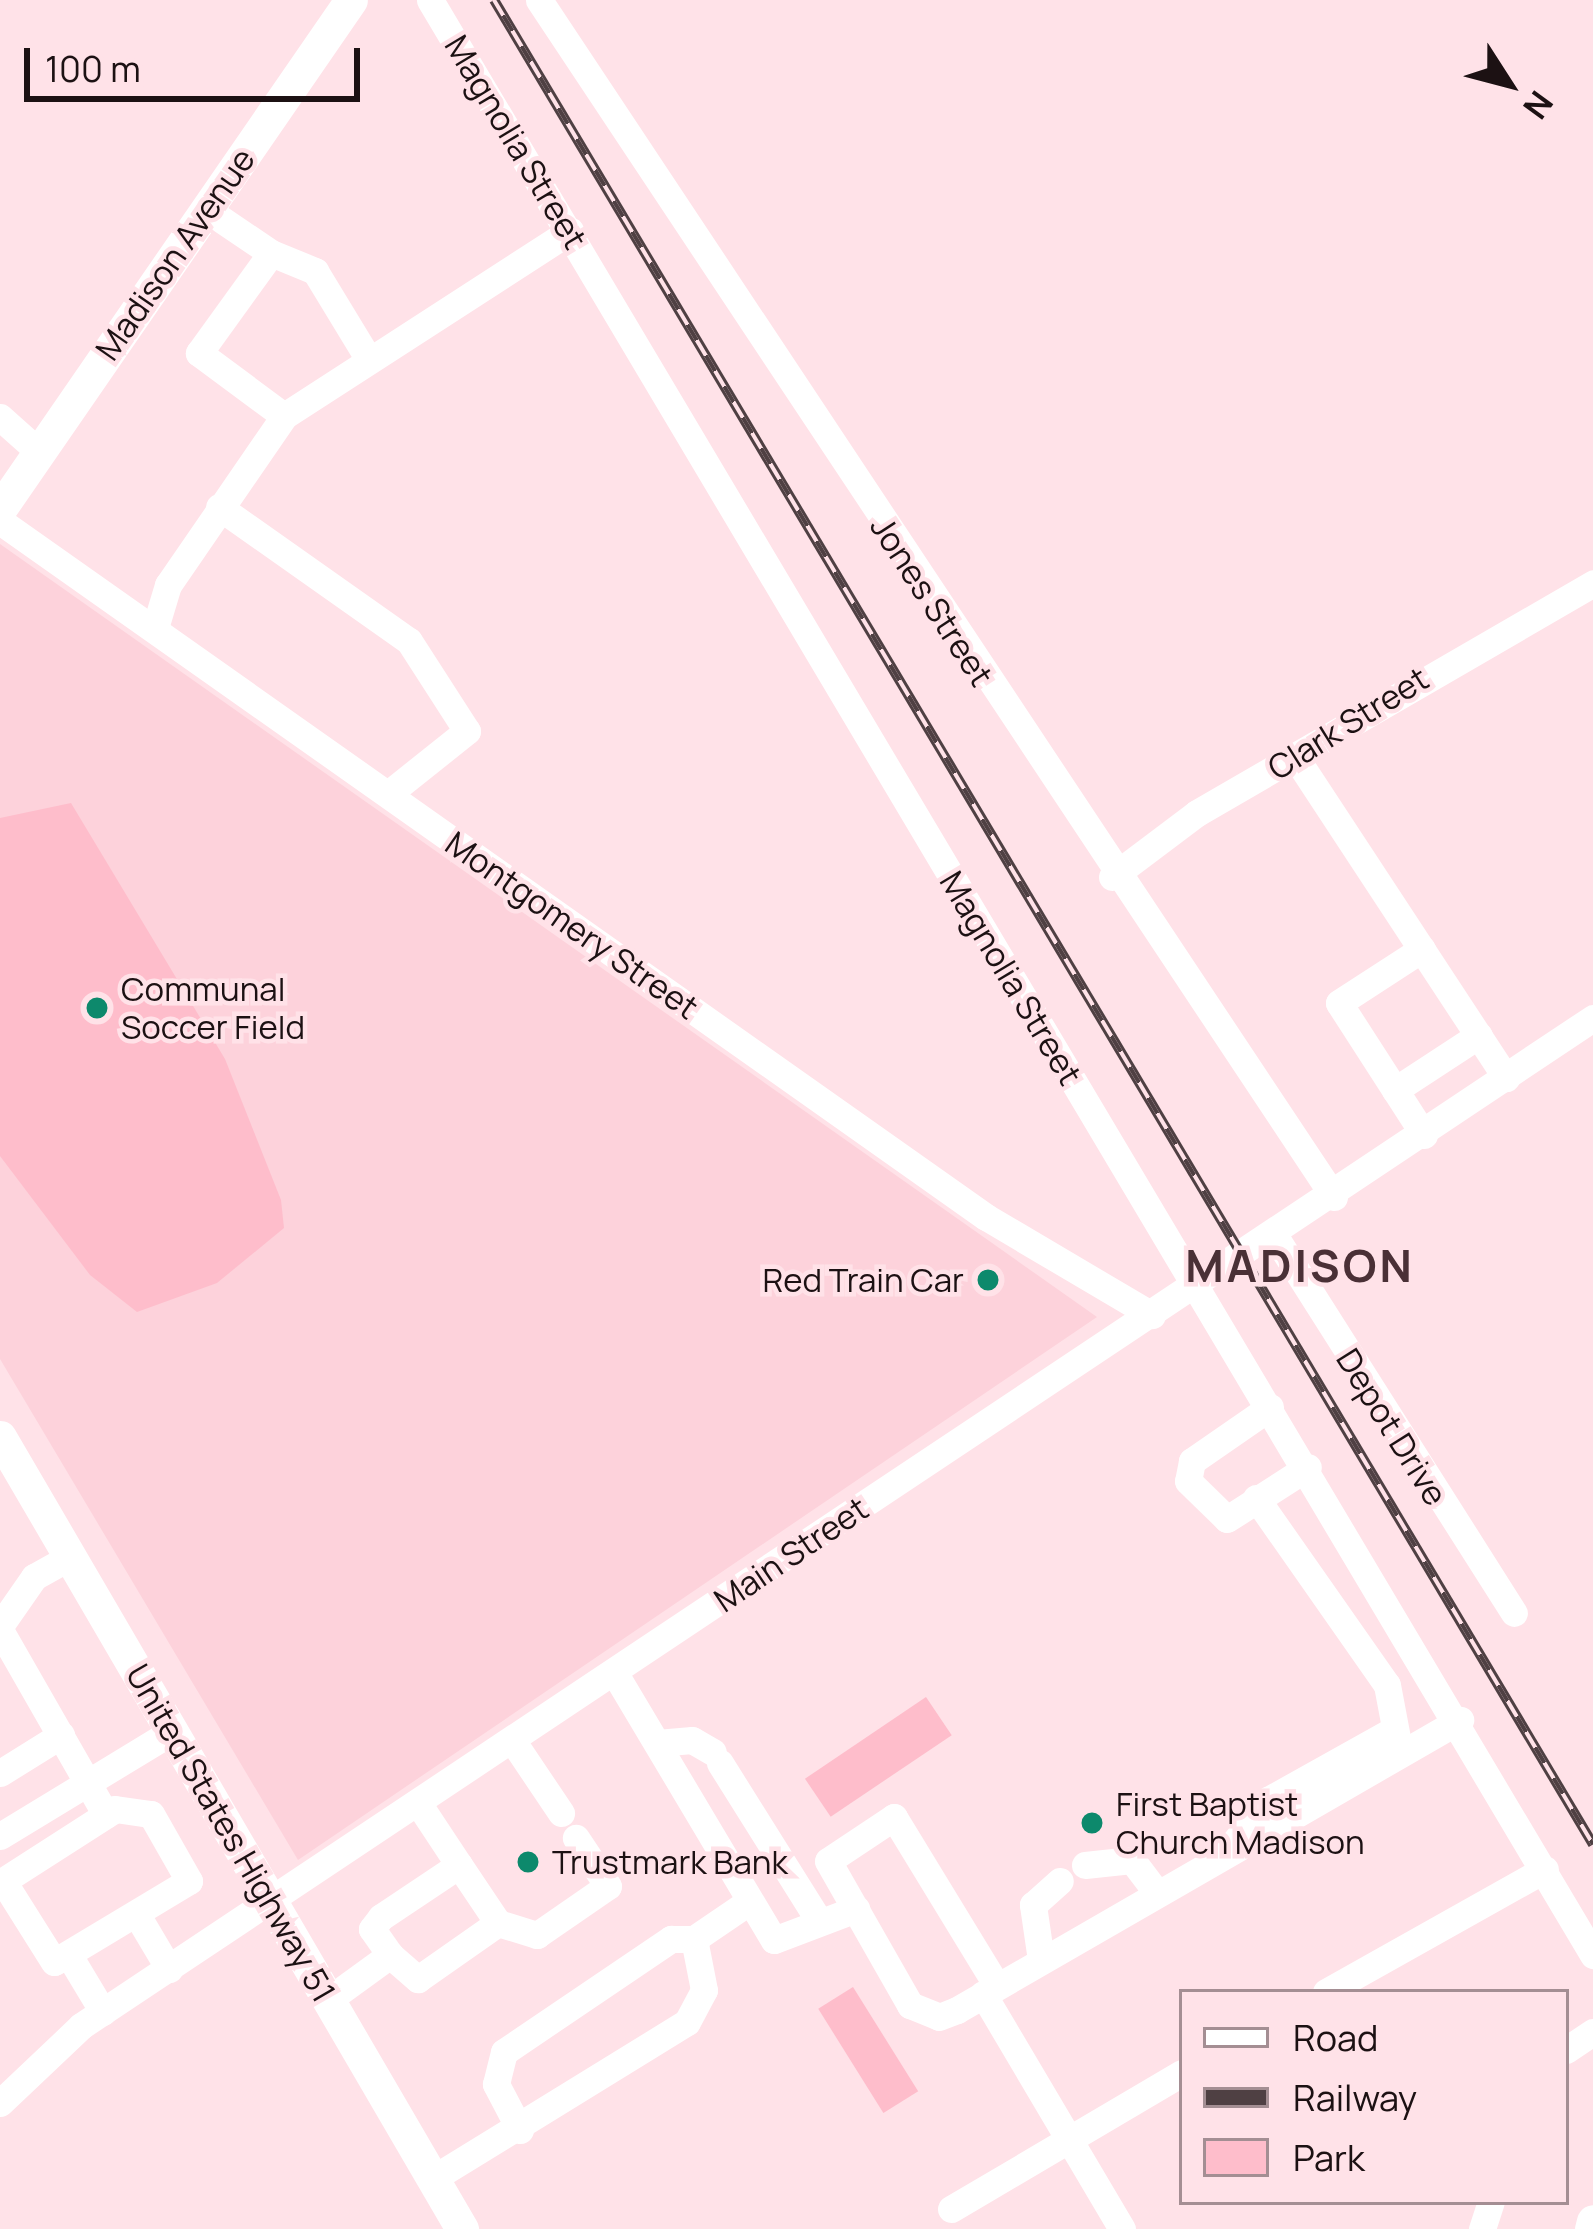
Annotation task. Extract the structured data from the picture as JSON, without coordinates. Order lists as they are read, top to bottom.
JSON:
{
  "streets": {
    "main road": ["Madison Avenue", "United States Highway 51"],
    "street": [
      "Magnolia Street",
      "Jones Street",
      "Clark Street",
      "Montgomery Street",
      "Depot Drive",
      "Main Street"
    ]
  },
  "crossings": [
    ["Magnolia Street", "Main Street"],
    ["Jones Street", "Clark Street"],
    ["Jones Street", "Main Street"],
    ["Montgomery Street", "Main Street"],
    ["Depot Drive", "Main Street"],
    ["Main Street", "United States Highway 51"]
  ],
  "districts": ["MADISON"],
  "places": [
    "Communal Soccer Field",
    "Red Train Car",
    "First Baptist Church Madison",
    "Trustmark Bank"
  ],
  "legend": ["Road", "Railway", "Park"],
  "scale_bar": "100 m",
  "north": "bottom right"
}
